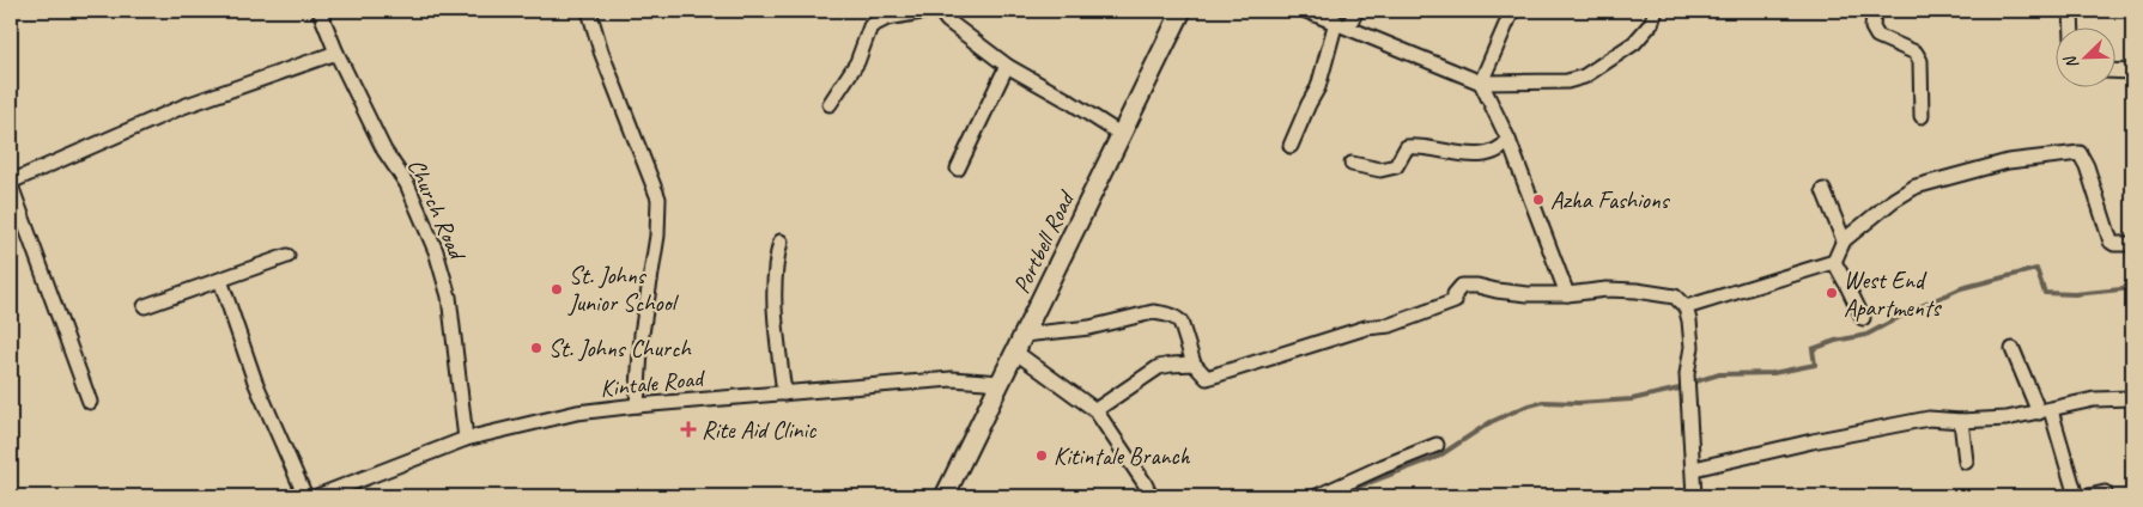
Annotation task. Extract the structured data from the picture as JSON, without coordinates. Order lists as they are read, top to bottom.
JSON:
{
  "streets": {
    "main road": ["Portbell Road"],
    "street": ["Church Road", "Kintale Road"]
  },
  "crossings": [
    ["Church Road", "Kintale Road"],
    ["Portbell Road", "Kintale Road"]
  ],
  "places": {
    "other": [
      "Azha Fashions",
      "St. Johns Junior School",
      "West End Apartments",
      "St. Johns Church",
      "Kitintale Branch"
    ],
    "health": ["Rite Aid Clinic"]
  },
  "north": "bottom left"
}
